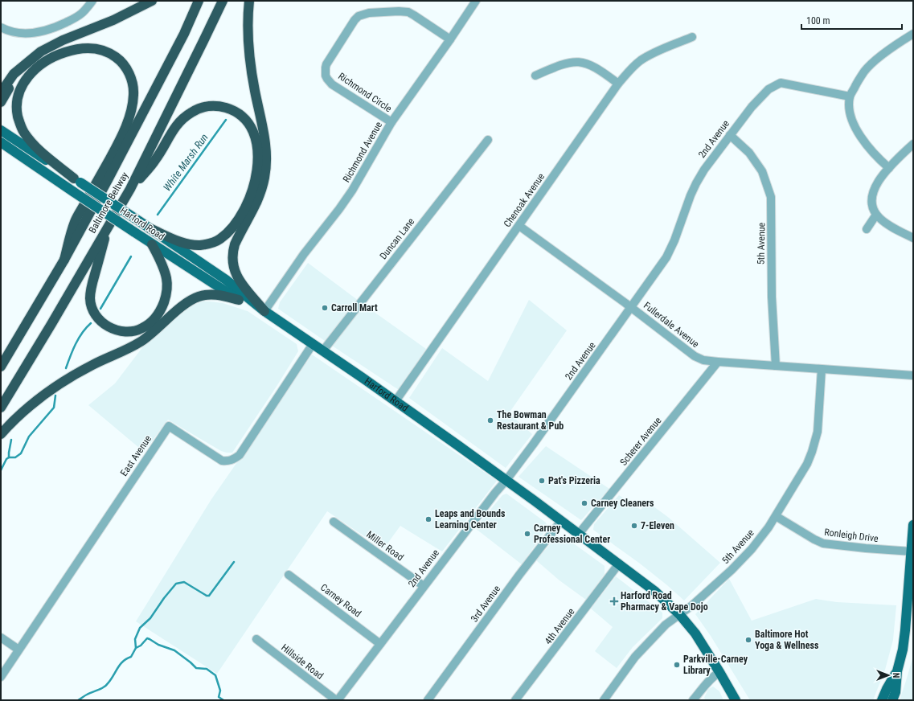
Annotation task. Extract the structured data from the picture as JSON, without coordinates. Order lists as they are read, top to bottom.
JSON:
{
  "streets": {
    "highway": ["Baltimore Beltway"],
    "main road": ["Harford Road"],
    "street": [
      "Richmond Circle",
      "2nd Avenue",
      "Richmond Avenue",
      "Chenoak Avenue",
      "Duncan Lane",
      "5th Avenue",
      "Fullerdale Avenue",
      "Scherer Avenue",
      "East Avenue",
      "Ronleigh Drive",
      "Miller Road",
      "Carney Road",
      "3rd Avenue",
      "4th Avenue",
      "Hillside Road"
    ]
  },
  "crossings": [
    ["Richmond Circle", "Richmond Avenue"],
    ["2nd Avenue", "Harford Road"],
    ["2nd Avenue", "5th Avenue"],
    ["2nd Avenue", "Fullerdale Avenue"],
    ["2nd Avenue", "Miller Road"],
    ["2nd Avenue", "Carney Road"],
    ["2nd Avenue", "Hillside Road"],
    ["Richmond Avenue", "Harford Road"],
    ["Chenoak Avenue", "Harford Road"],
    ["Chenoak Avenue", "Fullerdale Avenue"],
    ["Harford Road", "Duncan Lane"],
    ["Harford Road", "5th Avenue"],
    ["Harford Road", "Scherer Avenue"],
    ["Harford Road", "East Avenue"],
    ["Harford Road", "3rd Avenue"],
    ["Harford Road", "4th Avenue"],
    ["5th Avenue", "Fullerdale Avenue"],
    ["5th Avenue", "Ronleigh Drive"],
    ["Fullerdale Avenue", "Scherer Avenue"]
  ],
  "water": ["White Marsh Run"],
  "places": {
    "other": [
      "Carroll Mart",
      "The Bowman Restaurant & Pub",
      "Pat's Pizzeria",
      "Carney Cleaners",
      "Leaps and Bounds Learning Center",
      "7-Eleven",
      "Carney Professional Center",
      "Baltimore Hot Yoga & Wellness",
      "Parkville-Carney Library"
    ],
    "health": ["Harford Road Pharmacy & Vape Dojo"]
  },
  "scale_bar": "100 m",
  "north": "right"
}
